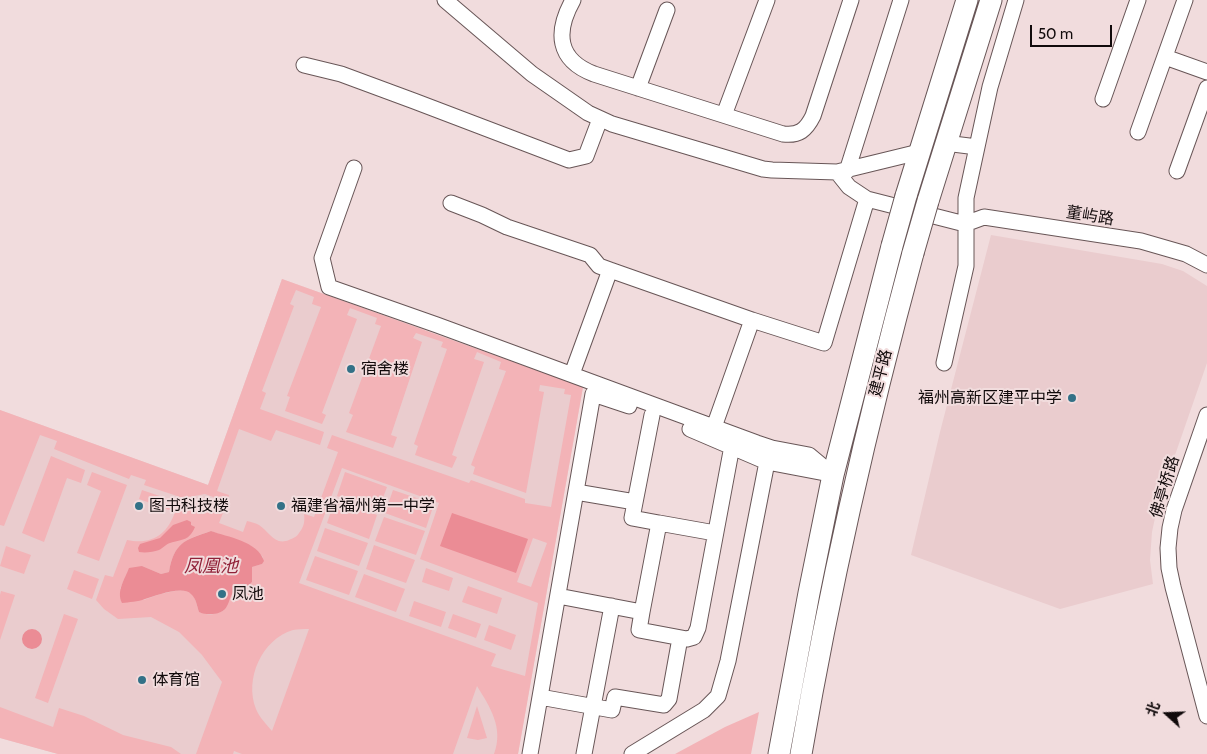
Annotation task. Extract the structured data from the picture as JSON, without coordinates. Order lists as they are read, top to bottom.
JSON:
{
  "streets": {
    "highway": ["建平路"],
    "street": ["董屿路", "佛亭桥路"]
  },
  "water": ["凤凰池"],
  "places": [
    "宿舍楼",
    "福州高新区建平中学",
    "图书科技楼",
    "福建省福州第一中学",
    "凤池",
    "体育馆"
  ],
  "scale_bar": "50 m",
  "north": "left"
}
